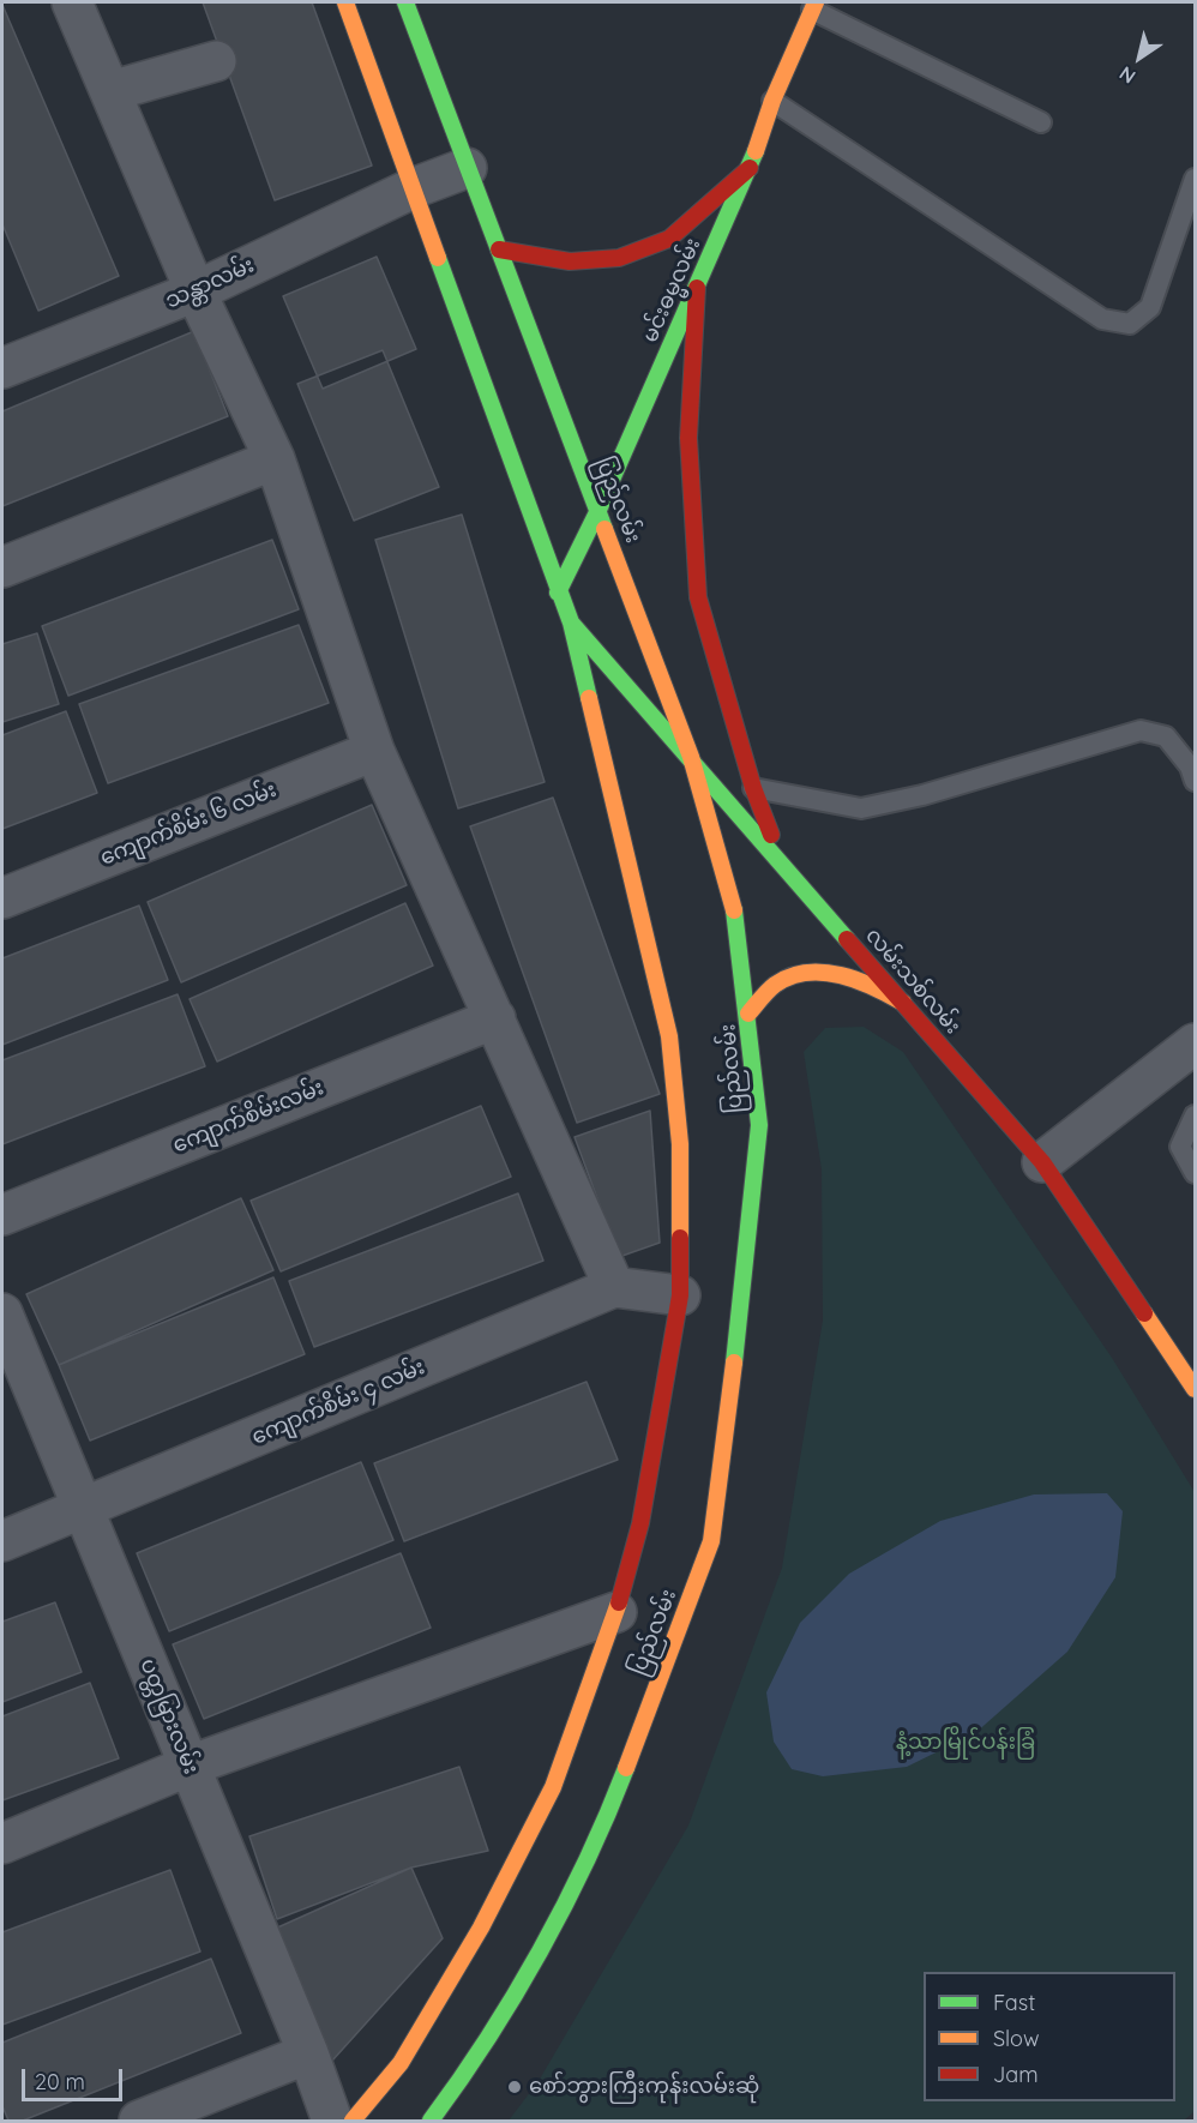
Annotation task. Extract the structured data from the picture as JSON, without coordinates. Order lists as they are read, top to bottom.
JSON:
{
  "streets": {
    "main road": ["မင်းဓမ္မလမ်း", "ပြည်လမ်း", "လမ်းသစ်လမ်း"],
    "street": [
      "သန္တာလမ်း",
      "ကျောက်စိမ်း ၆ လမ်း",
      "ကျောက်စိမ်းလမ်း",
      "ကျောက်စိမ်း ၄ လမ်း",
      "ပတ္တမြားလမ်း"
    ]
  },
  "crossings": [
    ["သန္တာလမ်း", "ပြည်လမ်း"],
    ["မင်းဓမ္မလမ်း", "ပြည်လမ်း"],
    ["ပြည်လမ်း", "လမ်းသစ်လမ်း"],
    ["ပြည်လမ်း", "ကျောက်စိမ်း ၄ လမ်း"],
    ["ကျောက်စိမ်း ၄ လမ်း", "ပတ္တမြားလမ်း"]
  ],
  "parks": ["နံ့သာမြိုင်ပန်းခြံ"],
  "places": ["စော်ဘွားကြီးကုန်းလမ်းဆုံ"],
  "legend": ["Fast", "Slow", "Jam"],
  "scale_bar": "20 m",
  "north": "bottom left"
}
